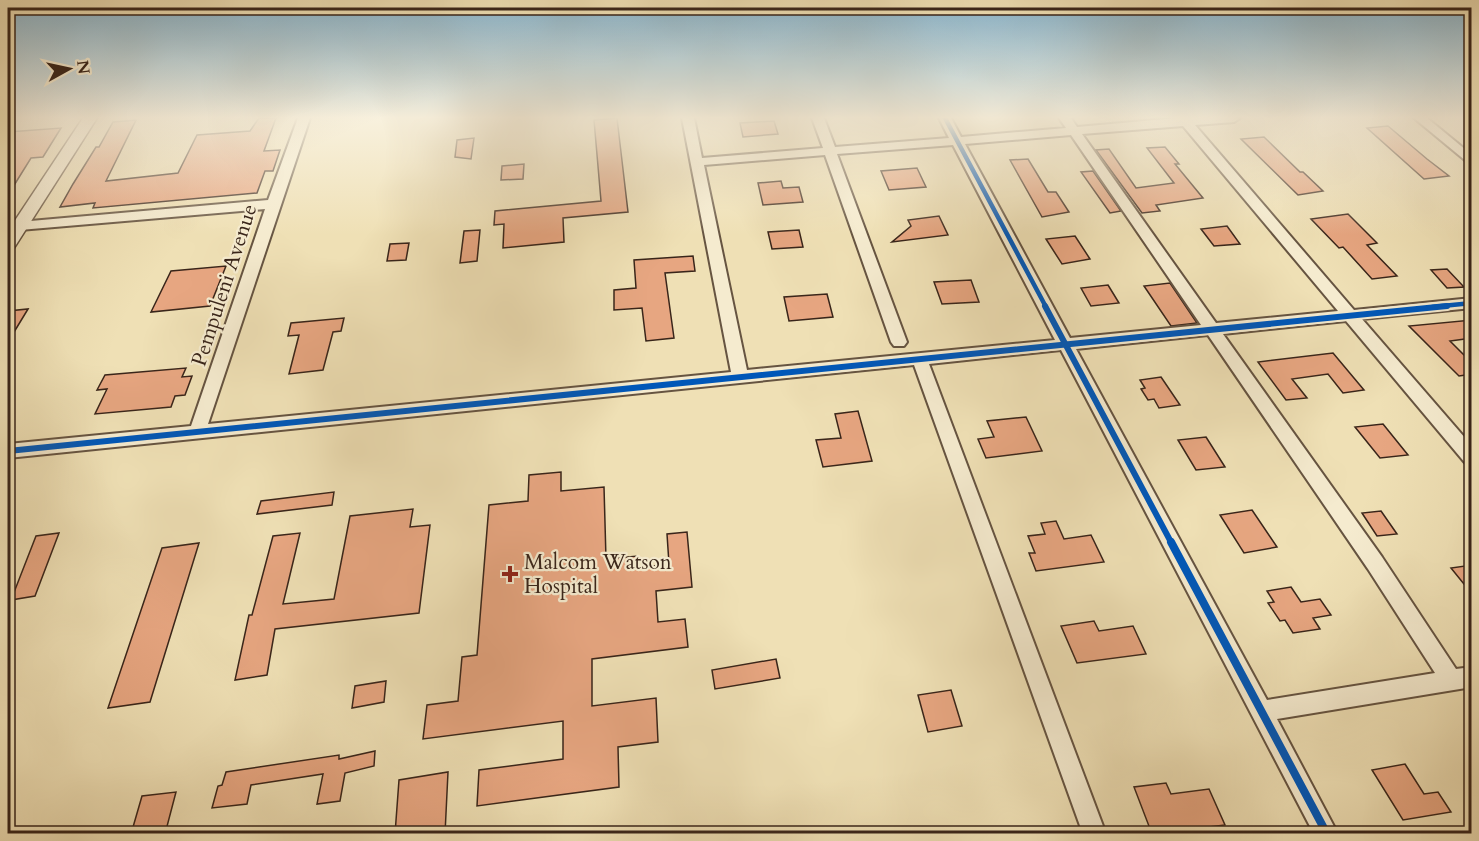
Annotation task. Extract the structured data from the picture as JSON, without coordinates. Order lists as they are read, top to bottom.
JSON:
{
  "streets": {
    "street": ["Pempuleni Avenue"]
  },
  "places": {
    "health": ["Malcom Watson Hospital"]
  },
  "north": "right"
}
